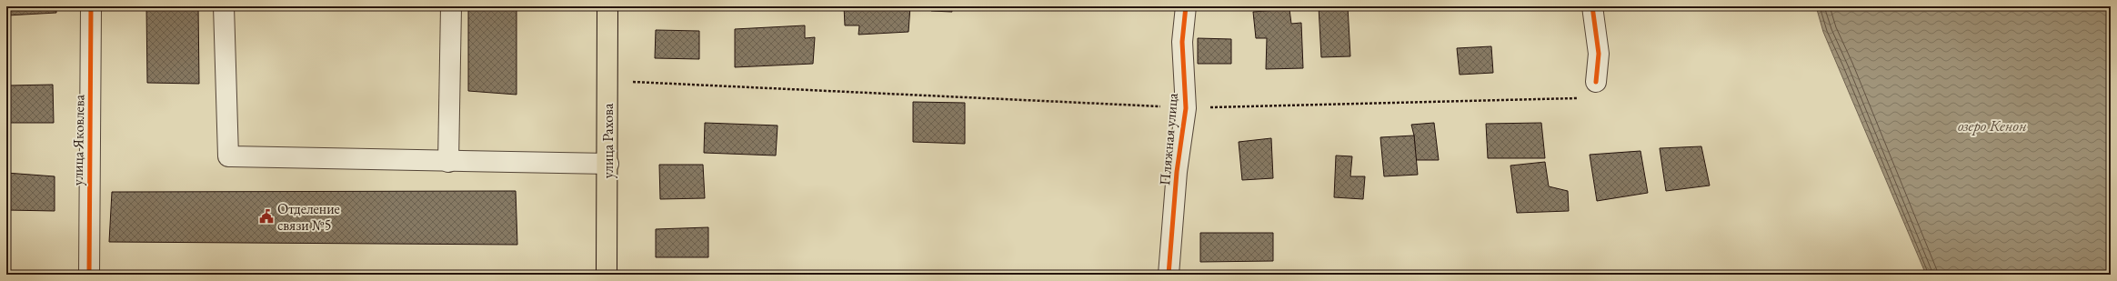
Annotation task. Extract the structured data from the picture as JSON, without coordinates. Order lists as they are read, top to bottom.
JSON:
{
  "streets": {
    "main road": ["улица Рахова"],
    "street": ["Пляжная улица", "улица Яковлева"]
  },
  "water": ["озеро Кенон"],
  "places": {
    "public building": ["Отделение связи №5"]
  }
}
